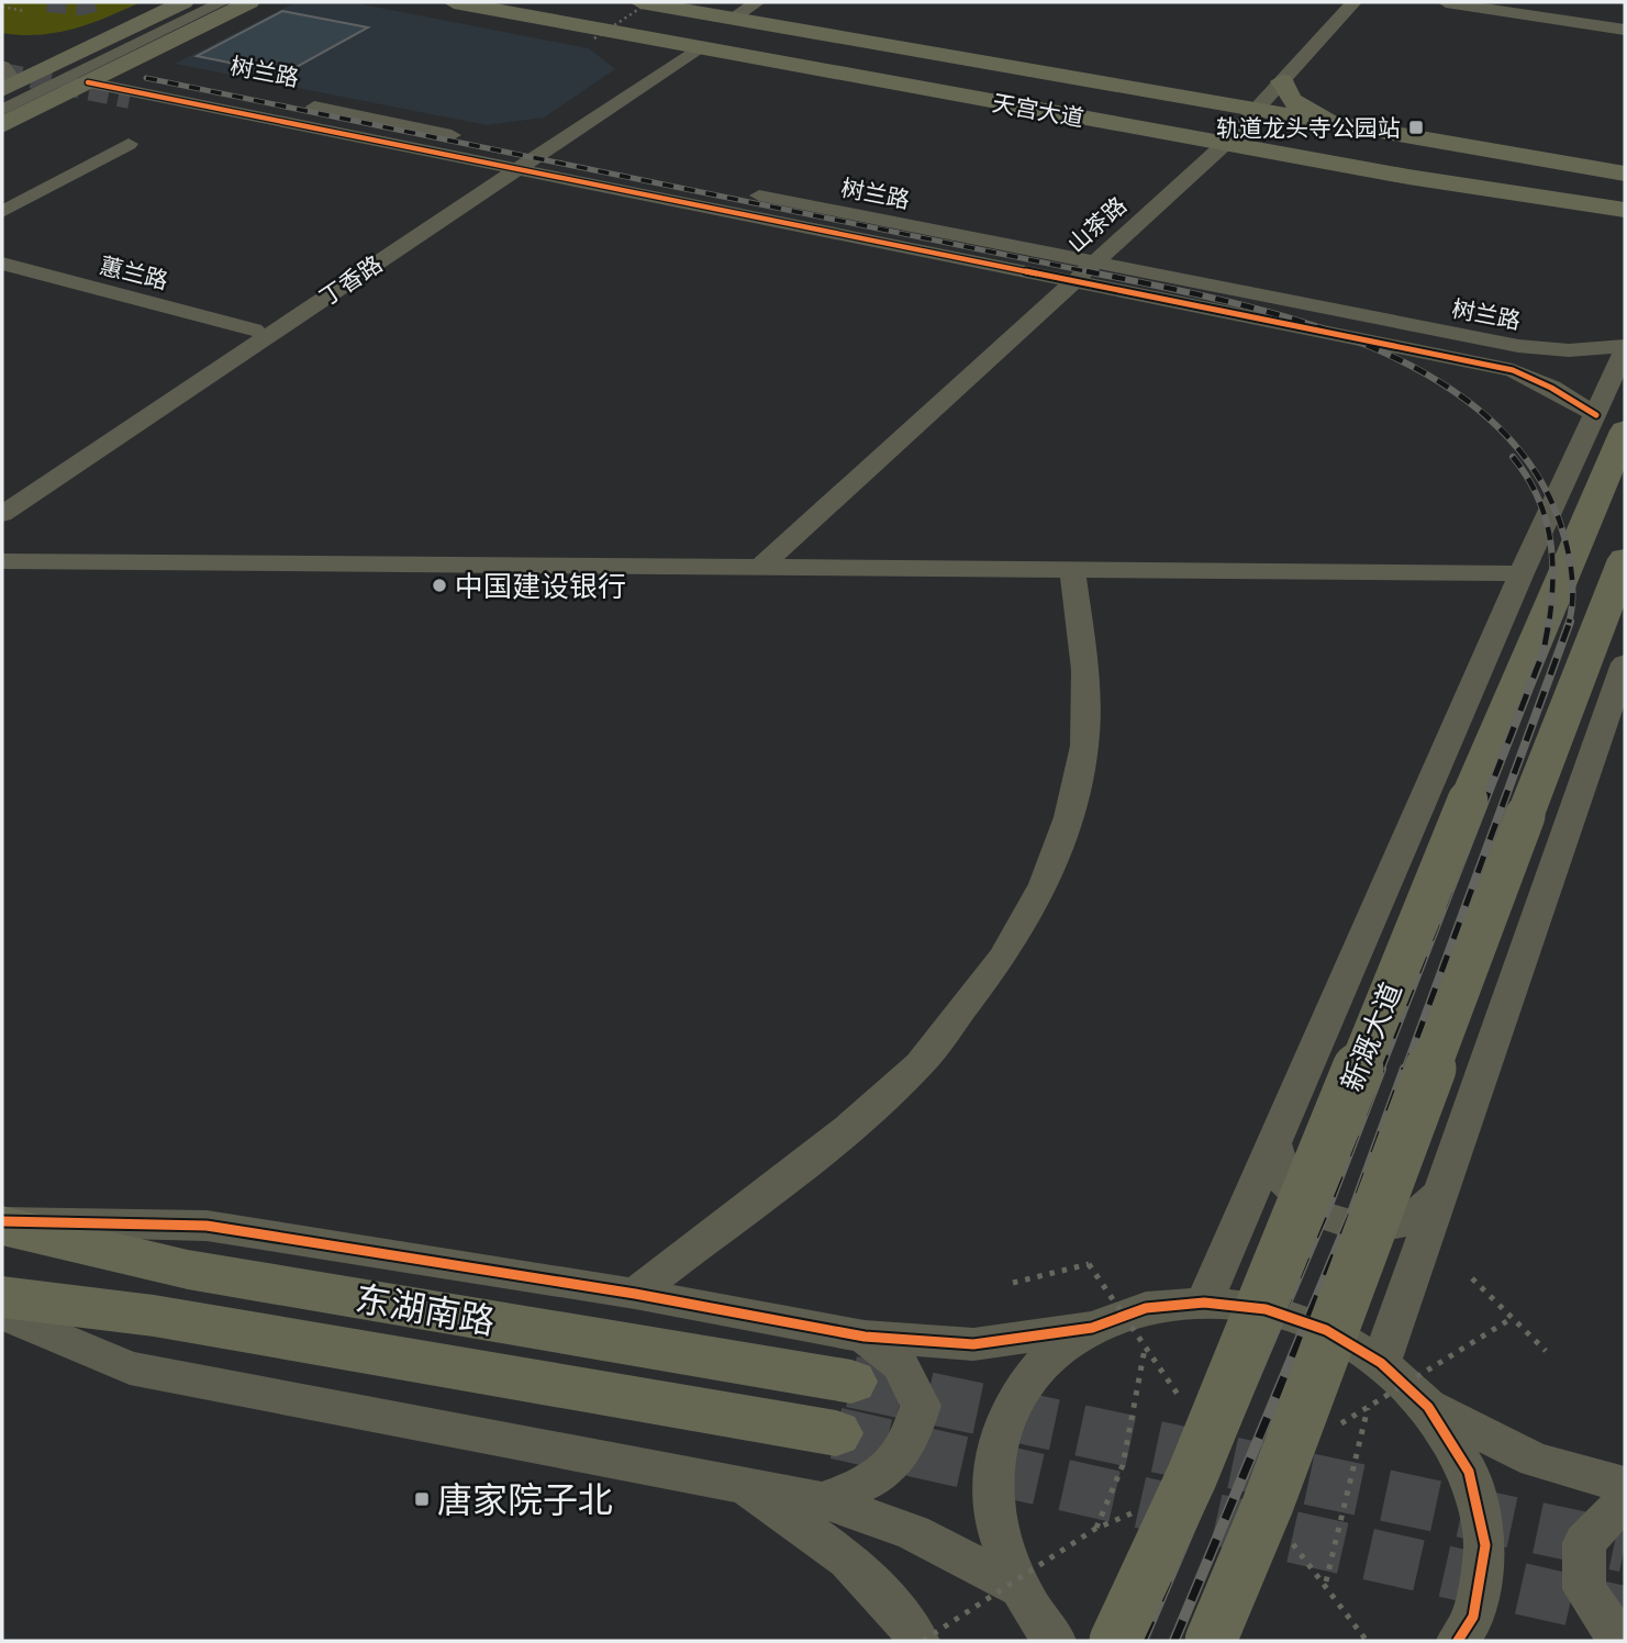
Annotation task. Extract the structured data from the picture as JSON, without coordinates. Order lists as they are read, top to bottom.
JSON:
{
  "streets": {
    "main road": ["天宫大道", "新溉大道", "东湖南路"],
    "street": [
      "树兰路",
      "山茶路",
      "蕙兰路",
      "丁香路"
    ]
  },
  "crossings": [
    ["树兰路", "山茶路"],
    ["树兰路", "丁香路"],
    ["树兰路", "新溉大道"],
    ["天宫大道", "山茶路"],
    ["天宫大道", "丁香路"],
    ["蕙兰路", "丁香路"]
  ],
  "places": {
    "transit": ["轨道龙头寺公园站", "唐家院子北"],
    "other": ["中国建设银行"]
  }
}
